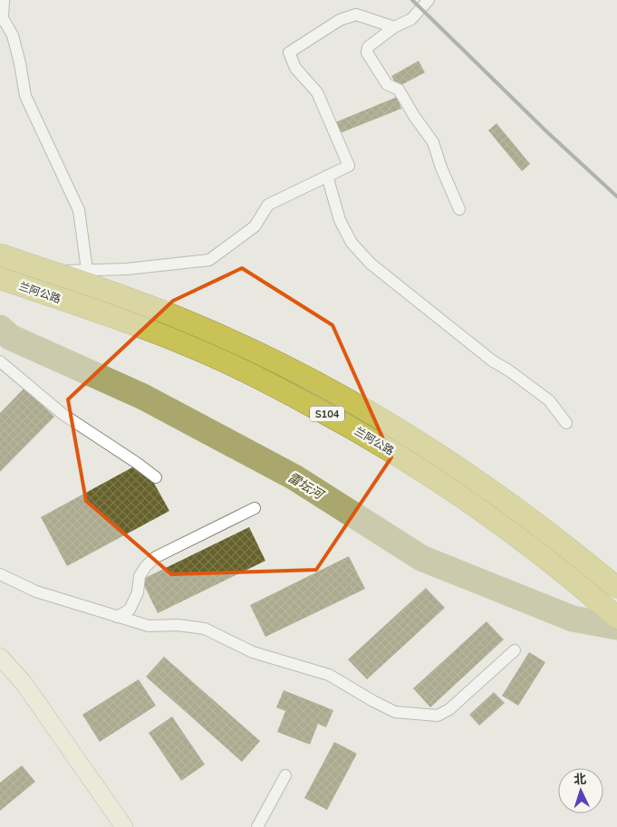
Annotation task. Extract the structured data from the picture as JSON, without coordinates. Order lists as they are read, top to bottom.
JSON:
{
  "streets": {
    "highway": ["兰阿公路", "S104"]
  },
  "water": ["雷坛河"],
  "north": "top"
}
